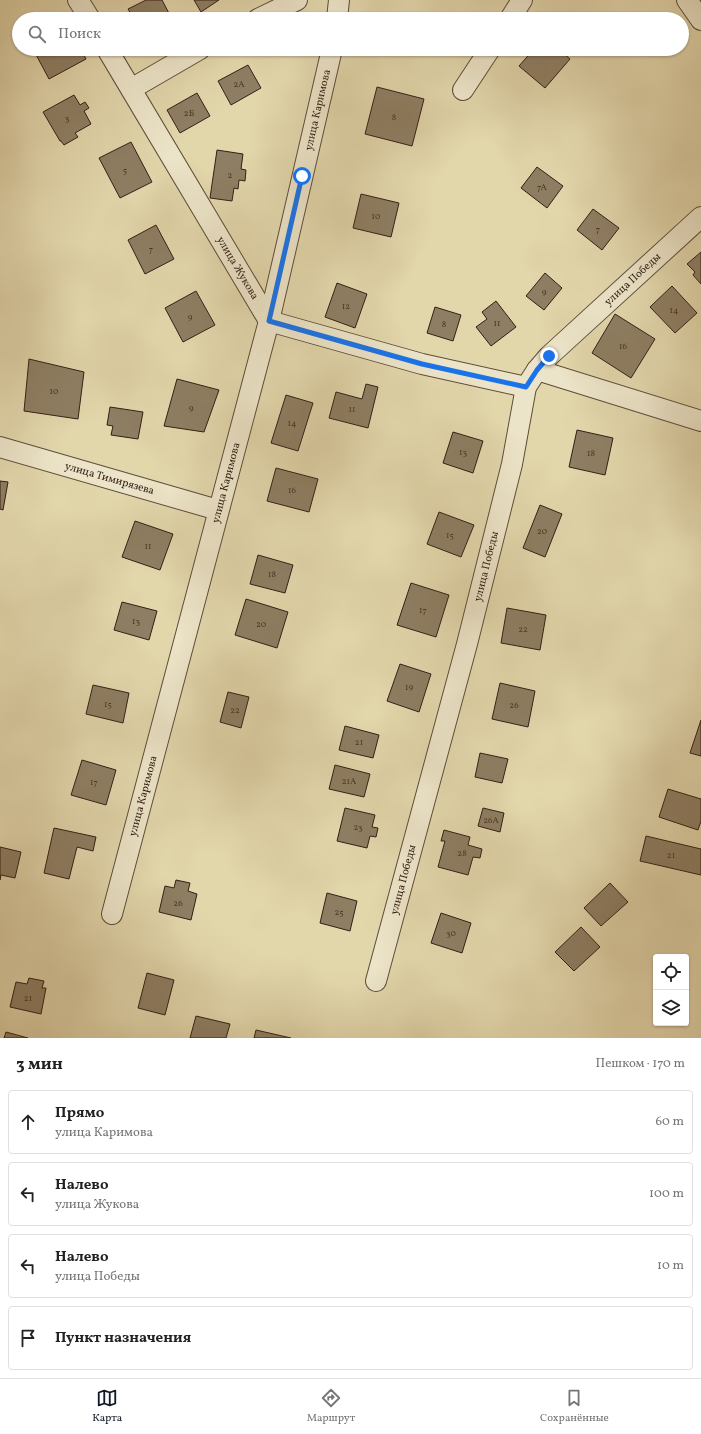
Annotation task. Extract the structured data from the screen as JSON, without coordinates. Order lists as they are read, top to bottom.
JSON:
{
  "streets": {
    "street": [
      "улица Каримова",
      "улица Жукова",
      "улица Победы",
      "улица Тимирязева"
    ]
  },
  "crossings": [
    ["улица Каримова", "улица Жукова"],
    ["улица Каримова", "улица Тимирязева"]
  ],
  "house_numbers": [
    "2А",
    "2Б",
    "8",
    "3",
    "5",
    "2",
    "7А",
    "10",
    "7",
    "7",
    "9",
    "12",
    "14",
    "9",
    "11",
    "8",
    "16",
    "10",
    "9",
    "11",
    "14",
    "13",
    "18",
    "16",
    "20",
    "15",
    "11",
    "18",
    "17",
    "13",
    "20",
    "22",
    "19",
    "15",
    "26",
    "22",
    "21",
    "21А",
    "17",
    "26А",
    "23",
    "28",
    "21",
    "26",
    "25",
    "30",
    "21"
  ],
  "page": {
    "search": "Поиск",
    "heading": ["3 мин", "Пешком · 170 m"],
    "list": [
      ["Прямо", "улица Каримова", "60 m"],
      ["Налево", "улица Жукова", "100 m"],
      ["Налево", "улица Победы", "10 m"],
      "Пункт назначения"
    ],
    "nav": ["Карта", "Маршрут", "Сохранённые"]
  }
}
